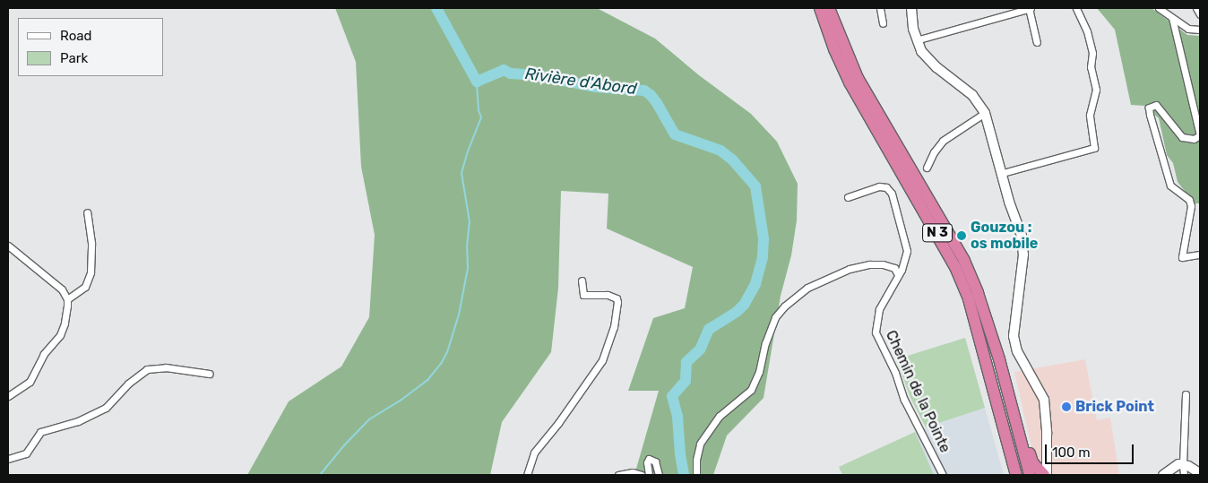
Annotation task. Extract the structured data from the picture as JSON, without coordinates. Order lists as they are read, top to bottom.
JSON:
{
  "streets": {
    "highway": ["N 3"],
    "street": ["Chemin de la Pointe"]
  },
  "water": ["Rivière d'Abord"],
  "places": ["Gouzou : os mobile", "Brick Point"],
  "legend": ["Road", "Park"],
  "scale_bar": "100 m"
}
